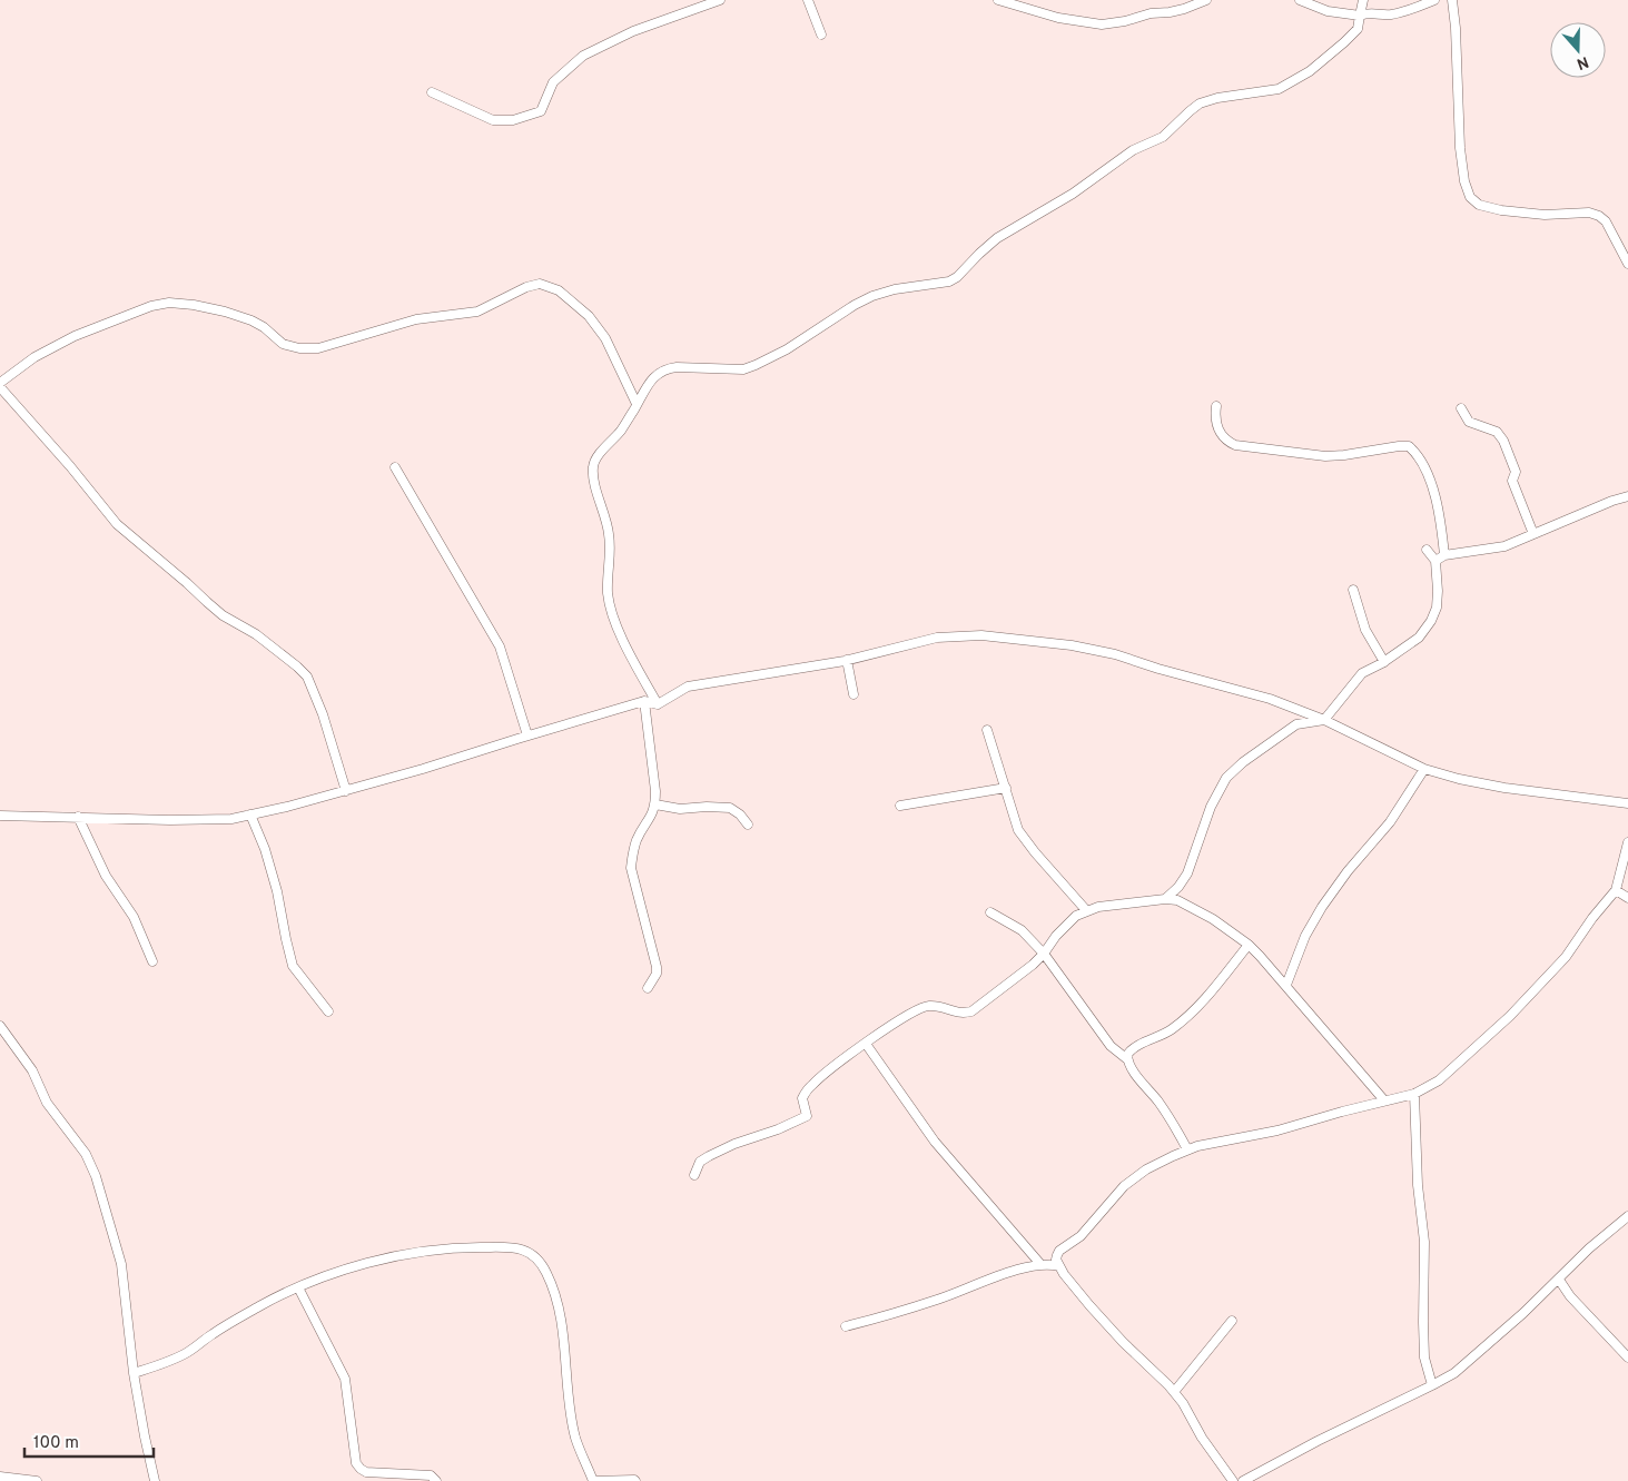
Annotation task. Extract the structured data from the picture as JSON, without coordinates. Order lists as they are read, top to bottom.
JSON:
{
  "scale_bar": "100 m",
  "north": "bottom"
}
